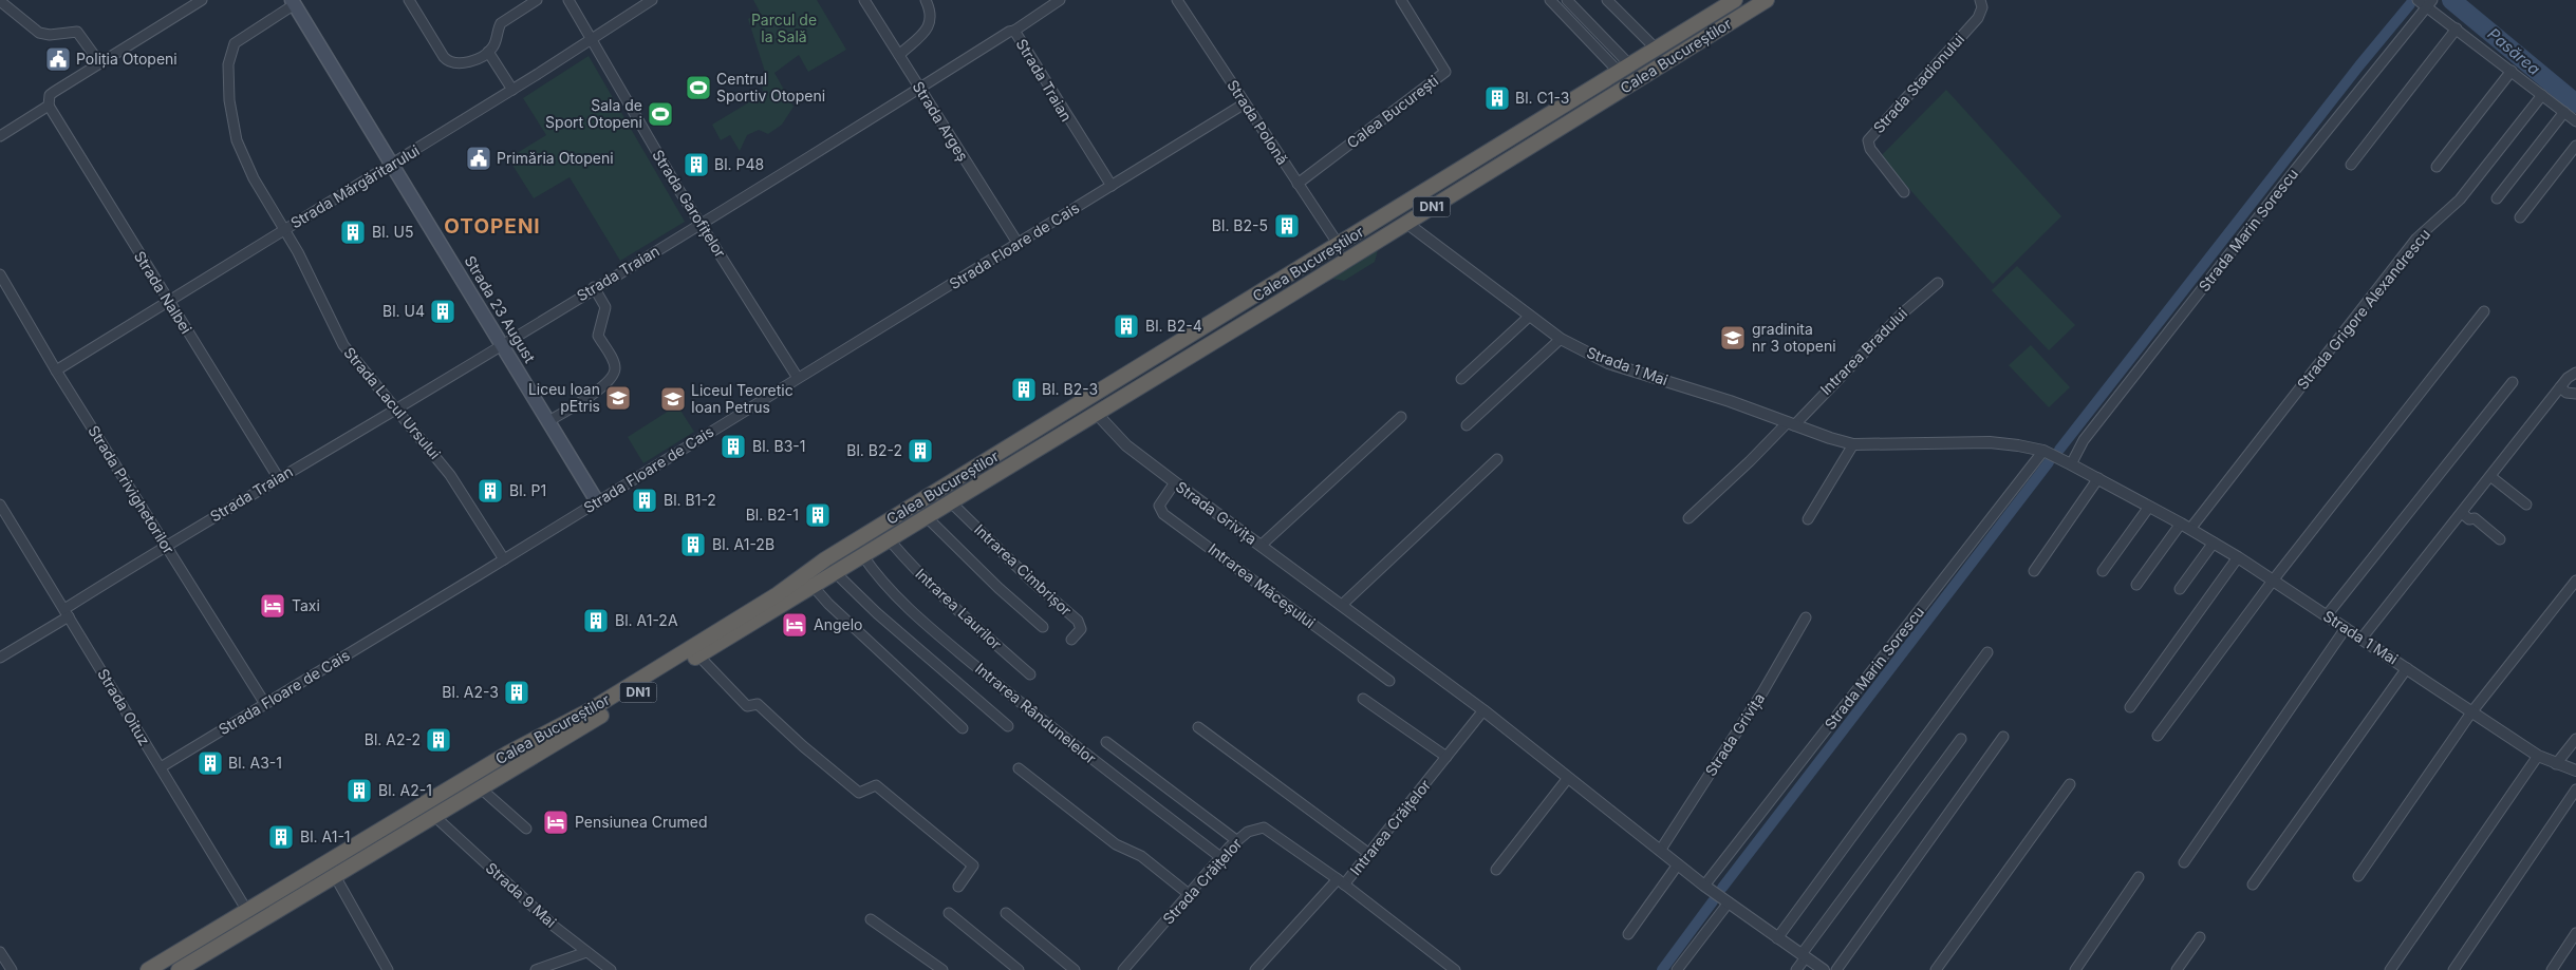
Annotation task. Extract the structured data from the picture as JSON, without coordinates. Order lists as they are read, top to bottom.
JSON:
{
  "streets": {
    "highway": ["Calea Bucureștilor", "DN1"],
    "main road": ["Strada 23 August"],
    "street": [
      "Strada Traian",
      "Strada Stadionului",
      "Calea București",
      "Strada Argeș",
      "Strada Polonă",
      "Strada Mărgăritarului",
      "Strada Garofițelor",
      "Strada Marin Sorescu",
      "Strada Floare de Cais",
      "Strada Nalbei",
      "Strada Grigore Alexandrescu",
      "Intrarea Bradului",
      "Strada 1 Mai",
      "Strada Lacul Ursului",
      "Strada Privighetorilor",
      "Strada Grivița",
      "Intrarea Cimbrișor",
      "Intrarea Măceșului",
      "Intrarea Laurilor",
      "Strada Oituz",
      "Intrarea Rândunelelor",
      "Intrarea Crăițelor",
      "Strada Crăițelor",
      "Strada 9 Mai"
    ]
  },
  "crossings": [
    ["Calea Bucureștilor", "Strada Polonă"],
    ["Calea Bucureștilor", "Strada 1 Mai"],
    ["Calea Bucureștilor", "Strada Grivița"],
    ["Calea Bucureștilor", "Intrarea Cimbrișor"],
    ["Calea Bucureștilor", "Intrarea Laurilor"],
    ["Calea Bucureștilor", "Strada Oituz"],
    ["Calea Bucureștilor", "Intrarea Rândunelelor"],
    ["Calea Bucureștilor", "Strada 9 Mai"],
    ["Strada Traian", "Strada Argeș"],
    ["Strada Traian", "Strada Garofițelor"],
    ["Strada Traian", "Strada Floare de Cais"],
    ["Strada Traian", "Strada Nalbei"],
    ["Strada Traian", "Strada 23 August"],
    ["Strada Traian", "Strada Lacul Ursului"],
    ["Strada Traian", "Strada Privighetorilor"],
    ["Strada Traian", "Strada Oituz"],
    ["Calea București", "Strada Polonă"],
    ["Strada Argeș", "Strada Floare de Cais"],
    ["Strada Polonă", "Strada Floare de Cais"],
    ["Strada Mărgăritarului", "Strada Garofițelor"],
    ["Strada Mărgăritarului", "Strada Nalbei"],
    ["Strada Mărgăritarului", "Strada 23 August"],
    ["Strada Mărgăritarului", "Strada Lacul Ursului"],
    ["Strada Mărgăritarului", "Strada Privighetorilor"],
    ["Strada Garofițelor", "Strada Floare de Cais"],
    ["Strada Marin Sorescu", "Strada 1 Mai"],
    ["Strada Marin Sorescu", "Strada Grivița"],
    ["Strada Floare de Cais", "Strada 23 August"],
    ["Strada Floare de Cais", "Strada Lacul Ursului"],
    ["Strada Floare de Cais", "Strada Privighetorilor"],
    ["Strada Floare de Cais", "Strada Oituz"],
    ["Strada 23 August", "Strada Lacul Ursului"],
    ["Strada Grigore Alexandrescu", "Strada 1 Mai"],
    ["Intrarea Bradului", "Strada 1 Mai"],
    ["Strada Grivița", "Intrarea Măceșului"],
    ["Strada Grivița", "Intrarea Crăițelor"],
    ["Intrarea Rândunelelor", "Strada Crăițelor"],
    ["Intrarea Crăițelor", "Strada Crăițelor"]
  ],
  "districts": ["OTOPENI"],
  "water": ["Pasărea"],
  "parks": ["Parcul de la Sală"],
  "places": {
    "public building": ["Poliția Otopeni", "Primăria Otopeni"],
    "sports": ["Centrul Sportiv Otopeni", "Sala de Sport Otopeni"],
    "building": [
      "Bl. C1-3",
      "Bl. P48",
      "Bl. B2-5",
      "Bl. U5",
      "Bl. U4",
      "Bl. B2-4",
      "Bl. B2-3",
      "Bl. B3-1",
      "Bl. B2-2",
      "Bl. P1",
      "Bl. B1-2",
      "Bl. B2-1",
      "Bl. A1-2B",
      "Bl. A1-2A",
      "Bl. A2-3",
      "Bl. A2-2",
      "Bl. A3-1",
      "Bl. A2-1",
      "Bl. A1-1"
    ],
    "school or university": ["gradinita nr 3 otopeni", "Liceu Ioan pEtris", "Liceul Teoretic Ioan Petrus"],
    "hotel": ["Taxi", "Angelo", "Pensiunea Crumed"]
  }
}
